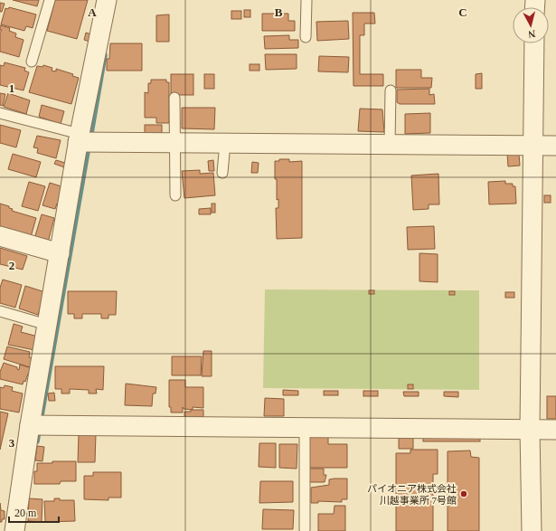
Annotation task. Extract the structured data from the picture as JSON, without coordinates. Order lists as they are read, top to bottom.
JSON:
{
  "places": ["パイオニア株式会社 川越事業所 7号館"],
  "scale_bar": "20 m",
  "north": "bottom",
  "grid": {
    "columns": ["A", "B", "C"],
    "rows": ["1", "2", "3"]
  }
}
